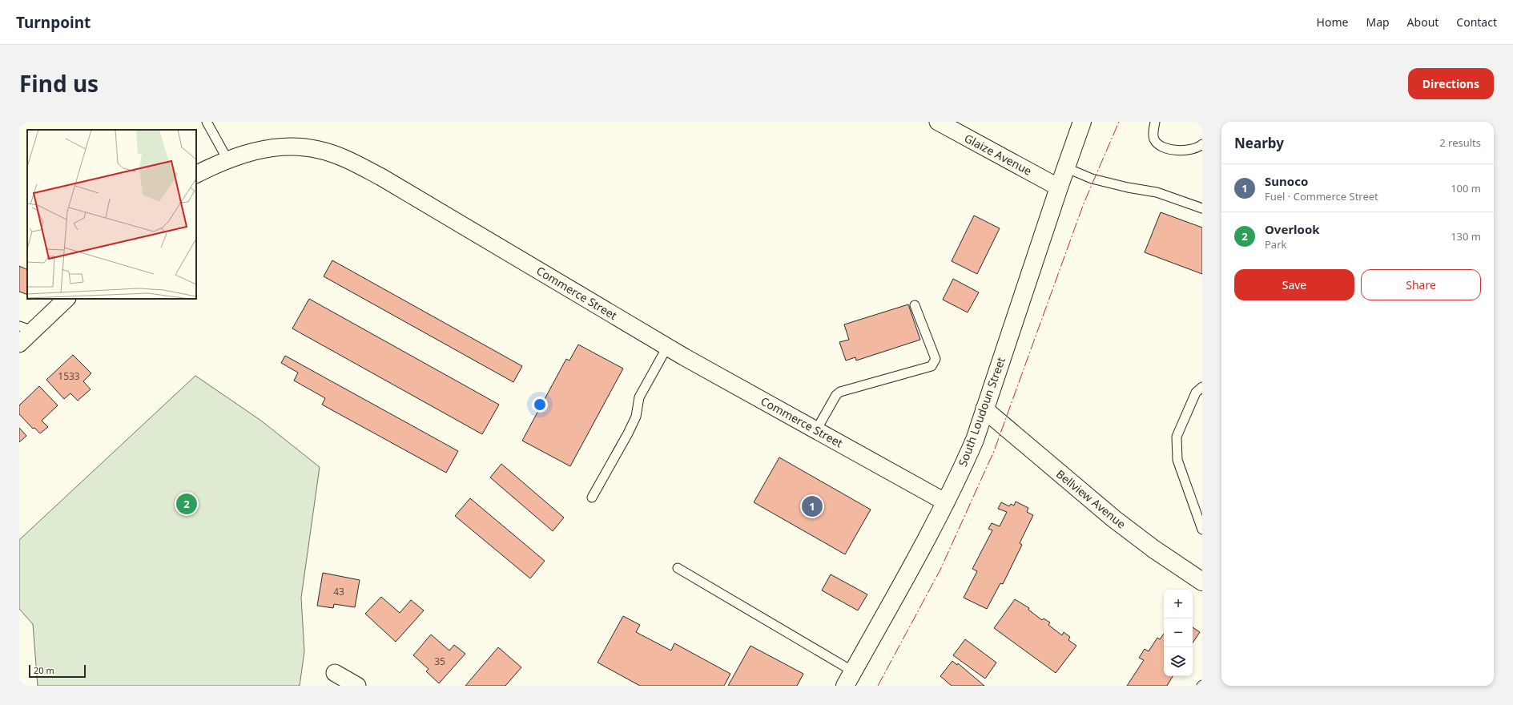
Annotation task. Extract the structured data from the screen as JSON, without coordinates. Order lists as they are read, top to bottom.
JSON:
{
  "streets": {
    "street": [
      "Glaize Avenue",
      "Commerce Street",
      "South Loudoun Street",
      "Bellview Avenue"
    ]
  },
  "crossings": [
    ["Glaize Avenue", "South Loudoun Street"],
    ["Commerce Street", "South Loudoun Street"],
    ["South Loudoun Street", "Bellview Avenue"]
  ],
  "house_numbers": ["1533", "43", "35"],
  "scale_bar": "20 m",
  "page": {
    "header": "Turnpoint",
    "nav": [
      "Home",
      "Map",
      "About",
      "Contact"
    ],
    "title": "Find us",
    "buttons": [
      "Directions",
      ["Save", "Share"]
    ],
    "heading": ["Nearby", "2 results"],
    "list": [
      {
        "mark": "1",
        "name": "Sunoco",
        "note": "Fuel · Commerce Street",
        "value": "100 m"
      },
      {
        "mark": "2",
        "name": "Overlook",
        "note": "Park",
        "value": "130 m"
      }
    ],
    "pins": ["2", "1"],
    "map_buttons": ["+", "−"],
    "scale": "20 m"
  }
}
